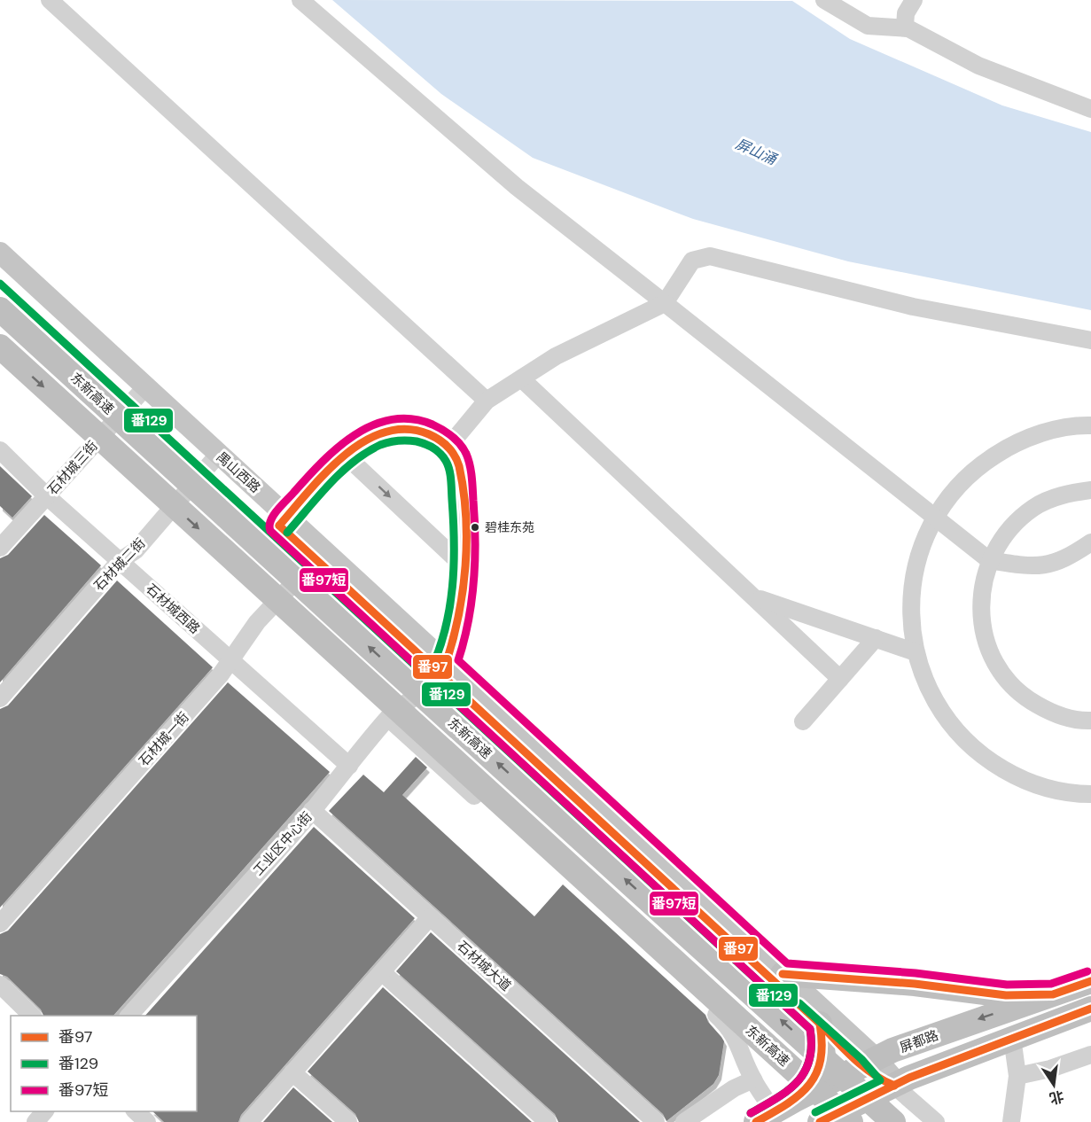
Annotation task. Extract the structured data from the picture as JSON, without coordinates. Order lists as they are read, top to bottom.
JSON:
{
  "streets": {
    "highway": ["东新高速", "屏都路"],
    "main road": ["禺山西路"],
    "street": [
      "石材城三街",
      "石材城二街",
      "石材城西路",
      "石材城一街",
      "工业区中心街",
      "石材城大道"
    ]
  },
  "crossings": [
    ["石材城三街", "禺山西路"],
    ["石材城三街", "石材城西路"],
    ["禺山西路", "石材城二街"],
    ["禺山西路", "石材城一街"],
    ["禺山西路", "工业区中心街"],
    ["禺山西路", "屏都路"],
    ["石材城二街", "石材城西路"],
    ["石材城西路", "石材城一街"],
    ["石材城西路", "工业区中心街"],
    ["工业区中心街", "石材城大道"]
  ],
  "water": ["屏山涌"],
  "places": ["碧桂东苑"],
  "lines": ["transit line 番129", "transit line 番97短", "transit line 番97"],
  "legend": ["番97", "番129", "番97短"],
  "north": "bottom"
}
